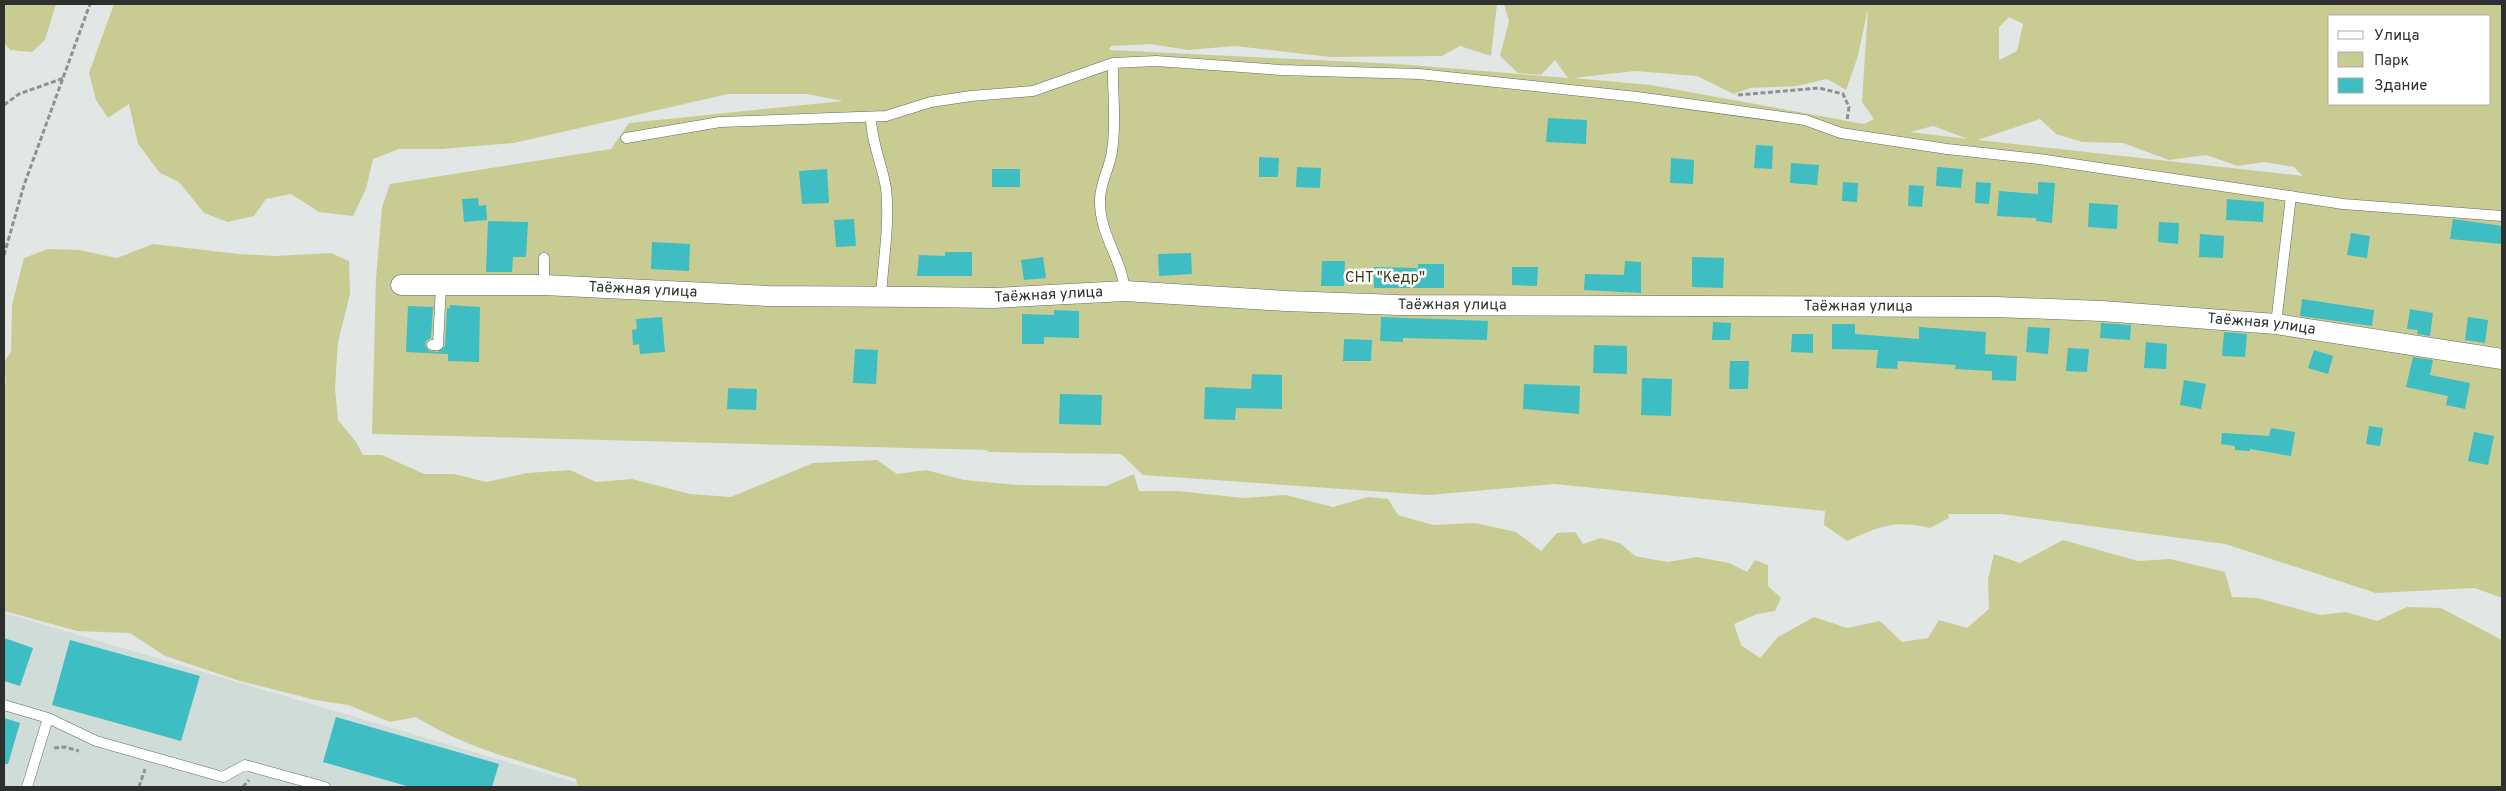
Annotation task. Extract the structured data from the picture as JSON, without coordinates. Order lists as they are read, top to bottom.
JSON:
{
  "streets": {
    "street": ["Таёжная улица"]
  },
  "parks": ["СНТ \"Кедр\""],
  "legend": ["Улица", "Парк", "Здание"]
}
